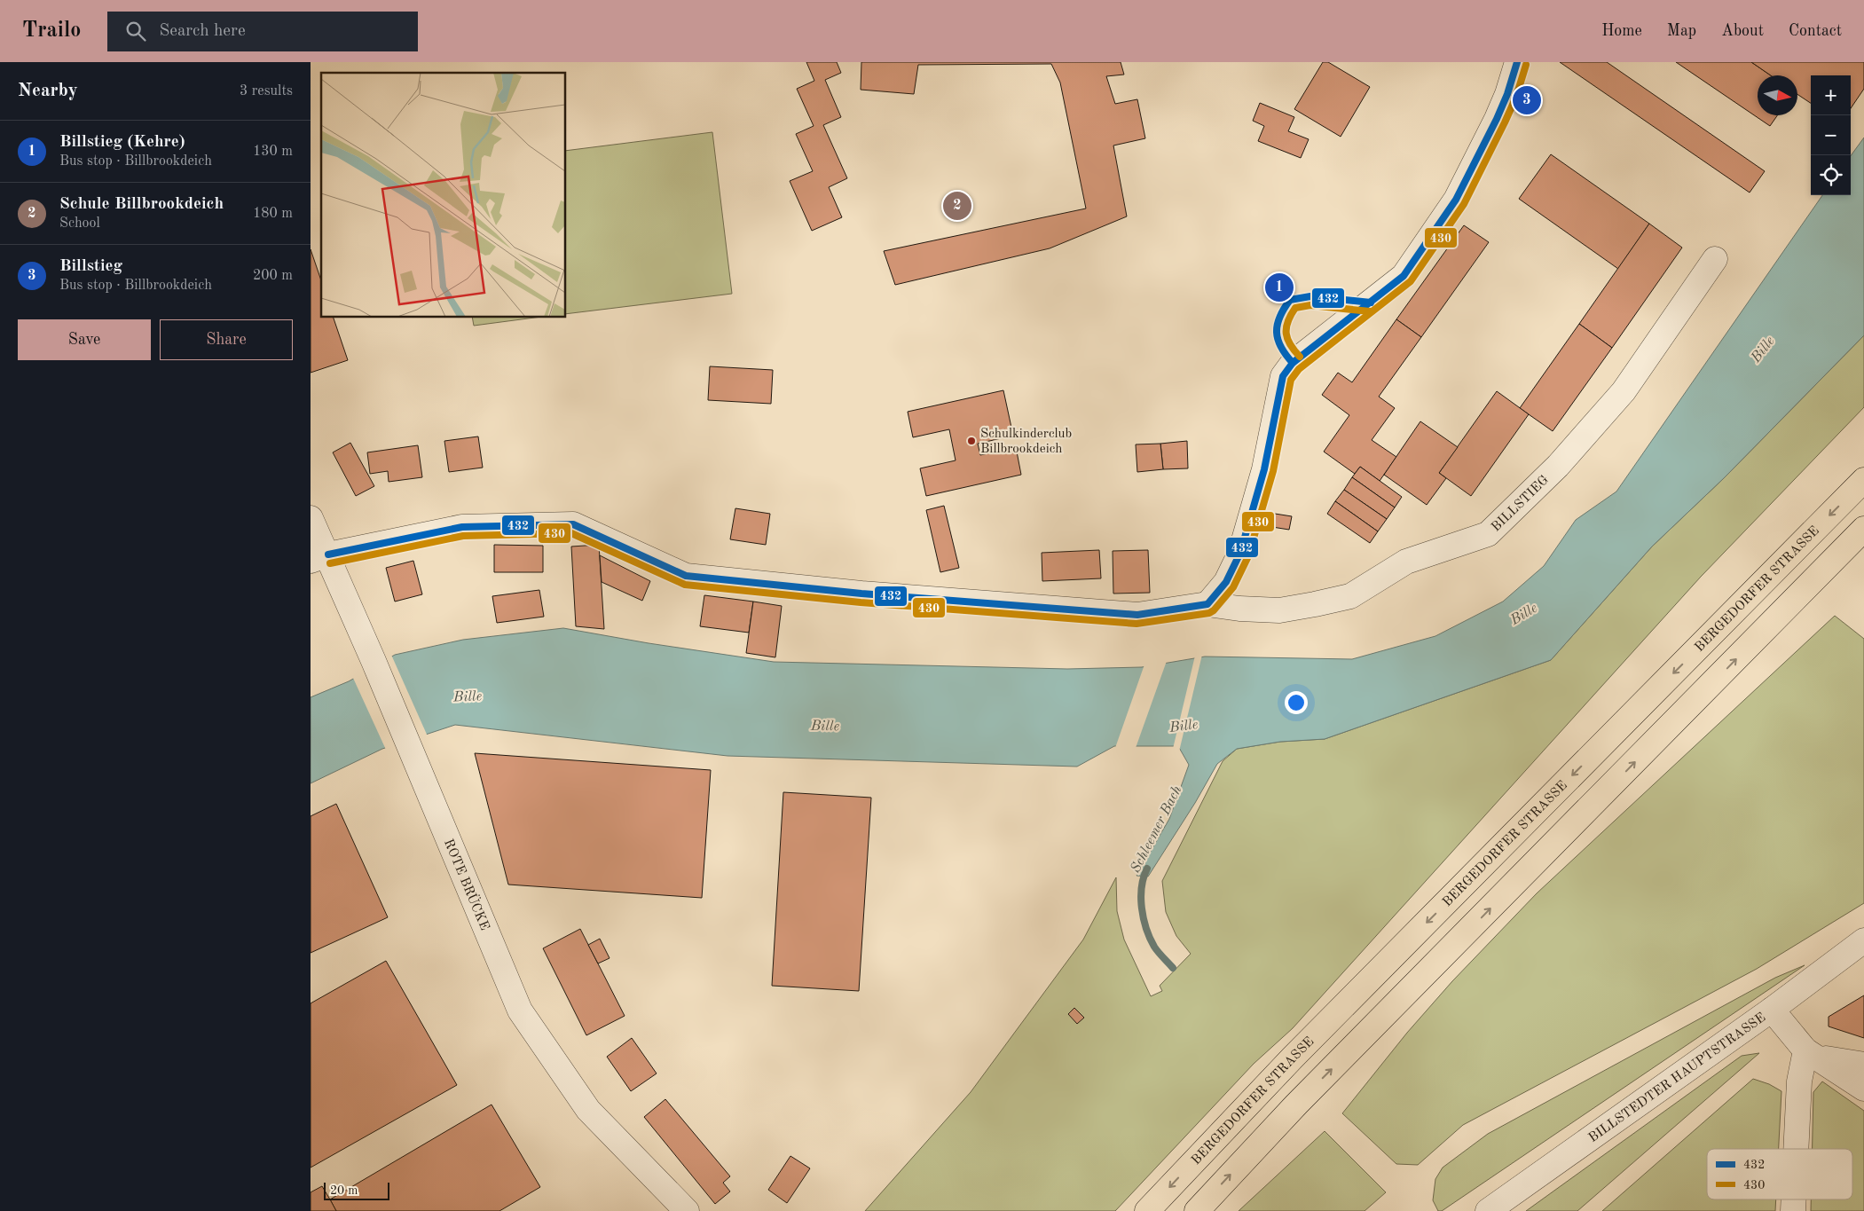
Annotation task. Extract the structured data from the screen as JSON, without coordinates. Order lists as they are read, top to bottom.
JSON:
{
  "streets": {
    "highway": ["BERGEDORFER STRASSE"],
    "street": ["BILLSTIEG", "ROTE BRÜCKE", "BILLSTEDTER HAUPTSTRASSE"]
  },
  "crossings": [
    ["BILLSTIEG", "ROTE BRÜCKE"]
  ],
  "water": ["Bille", "Schleemer Bach"],
  "places": ["Schulkinderclub Billbrookdeich"],
  "lines": ["transit line 432", "transit line 430"],
  "legend": ["432", "430"],
  "scale_bar": "20 m",
  "north": "right",
  "page": {
    "header": "Trailo",
    "search": "Search here",
    "nav": [
      "Home",
      "Map",
      "About",
      "Contact"
    ],
    "heading": ["Nearby", "3 results"],
    "map_buttons": ["+", "−"],
    "pins": ["3", "2", "1"],
    "list": [
      {
        "mark": "1",
        "name": "Billstieg (Kehre)",
        "note": "Bus stop · Billbrookdeich",
        "value": "130 m"
      },
      {
        "mark": "2",
        "name": "Schule Billbrookdeich",
        "note": "School",
        "value": "180 m"
      },
      {
        "mark": "3",
        "name": "Billstieg",
        "note": "Bus stop · Billbrookdeich",
        "value": "200 m"
      }
    ],
    "buttons": ["Save", "Share"],
    "scale": "20 m"
  }
}
